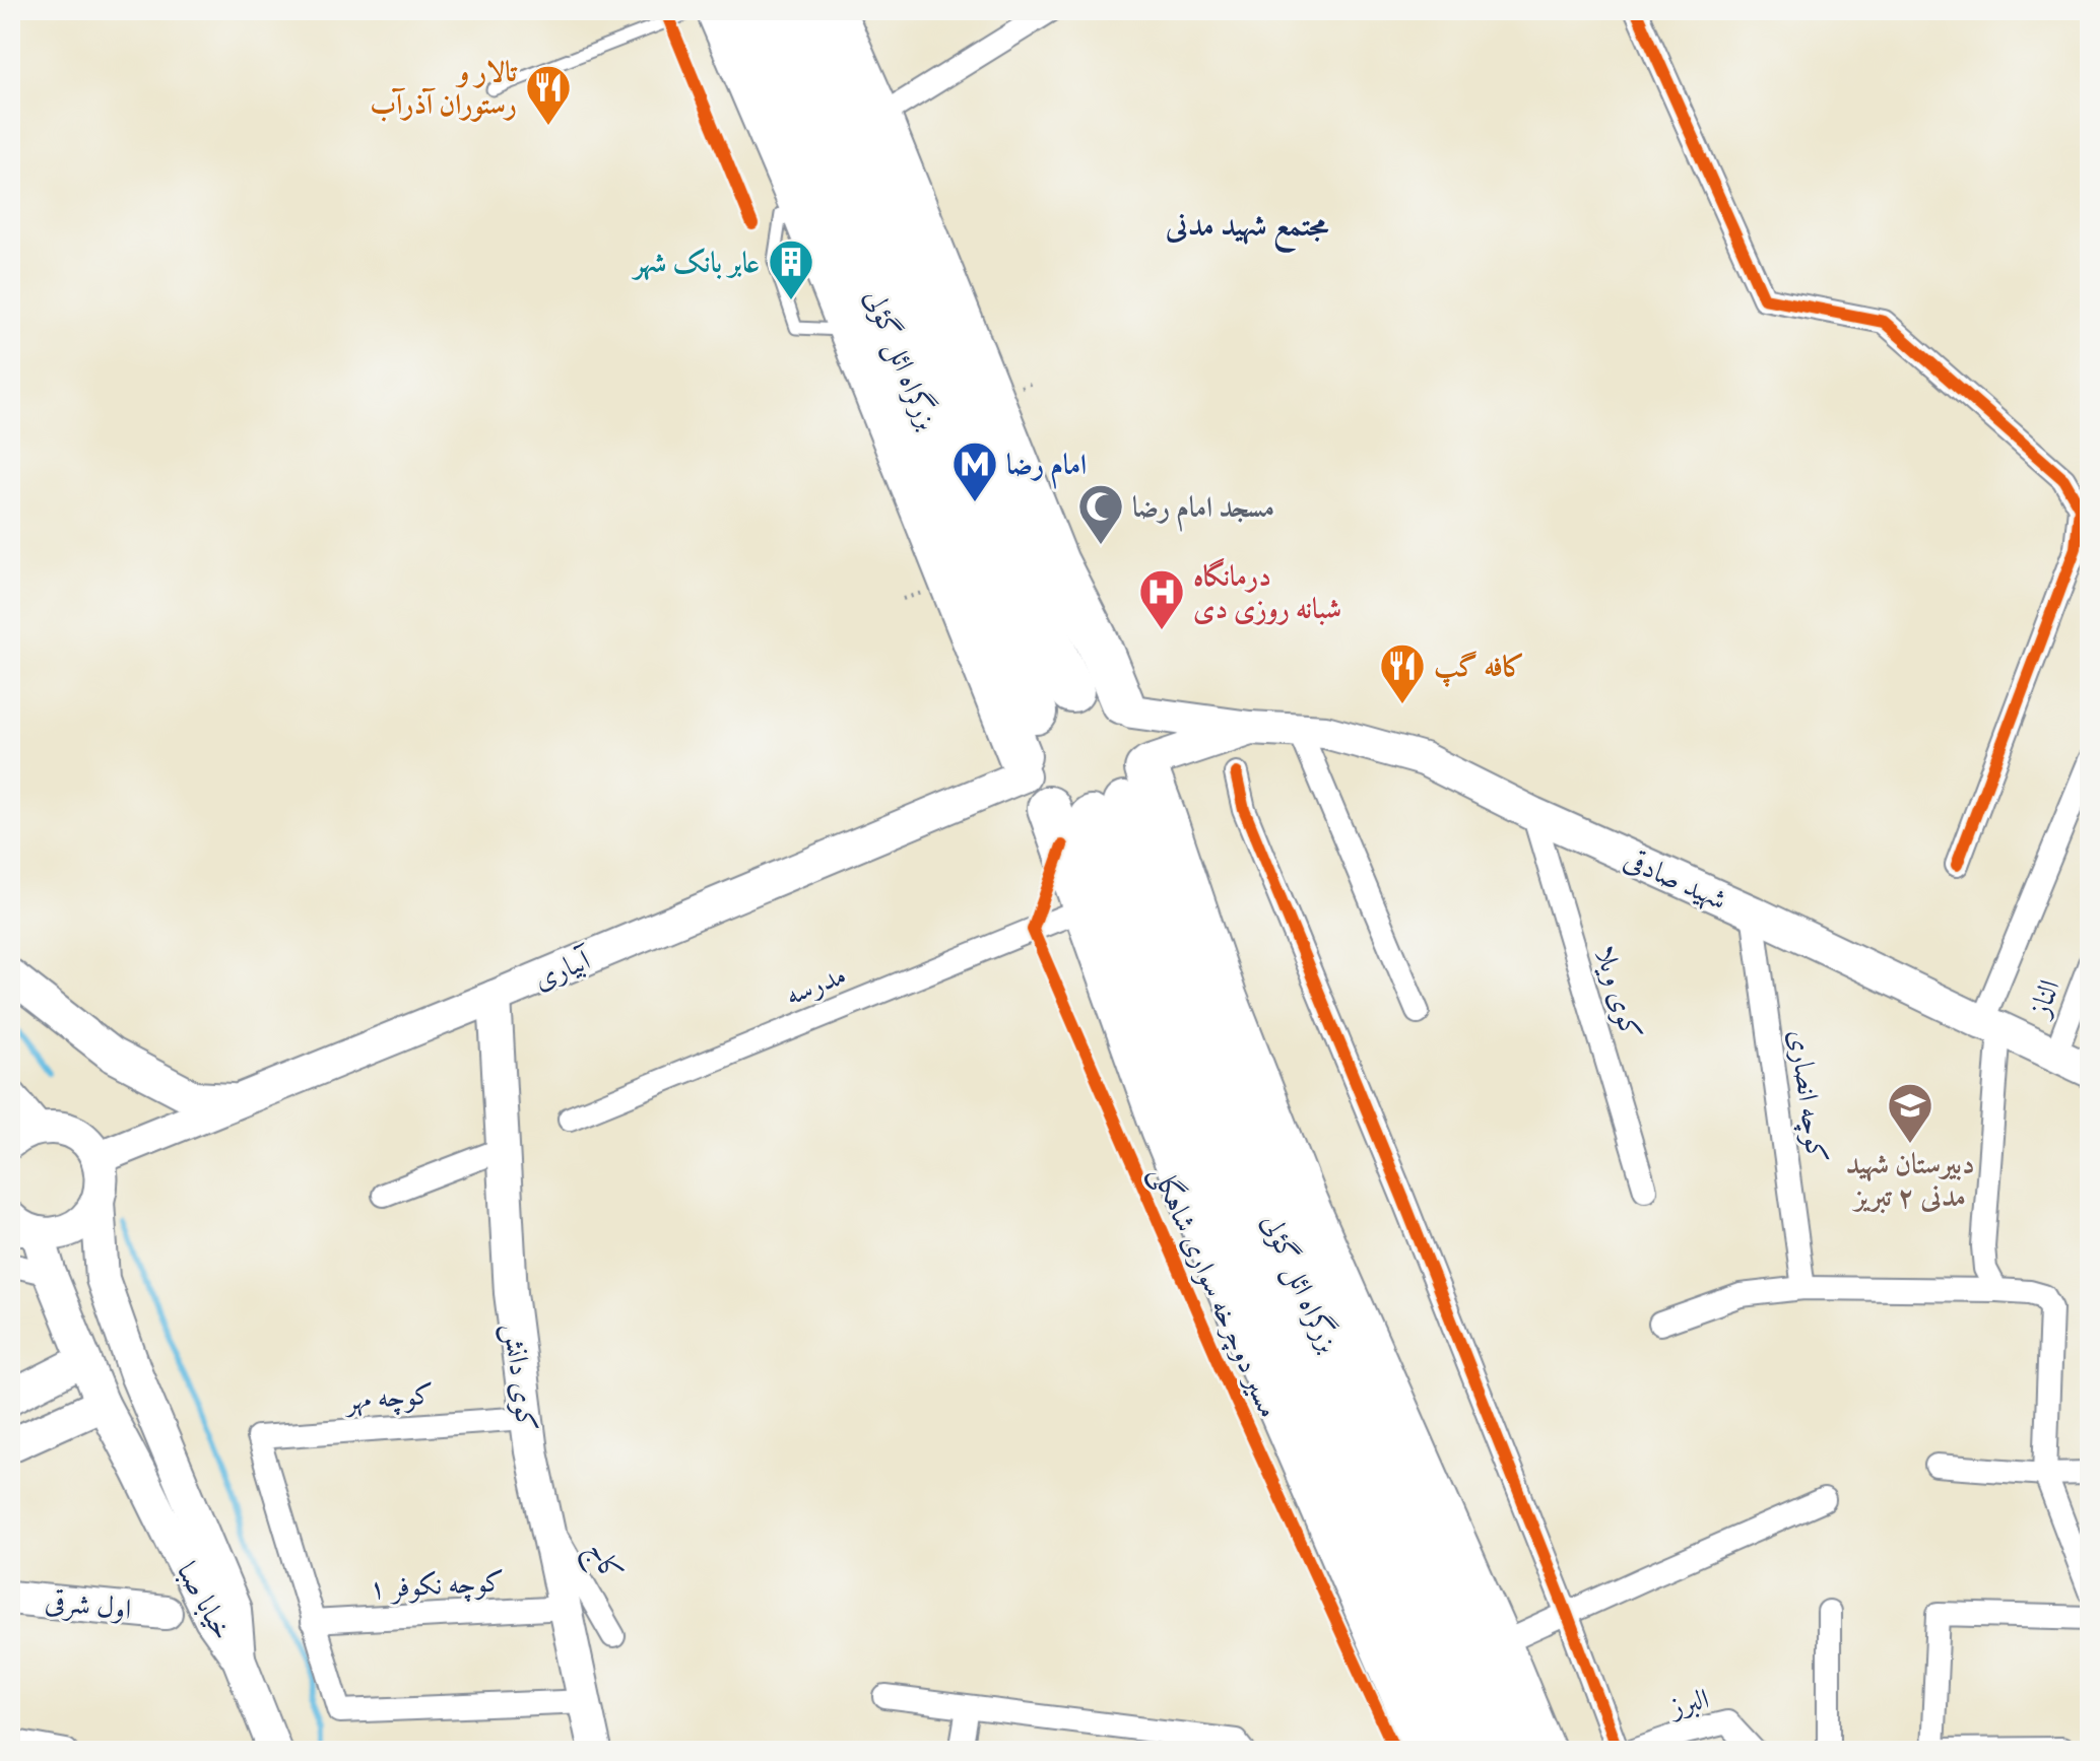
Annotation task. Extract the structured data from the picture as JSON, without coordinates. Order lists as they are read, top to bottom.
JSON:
{
  "streets": {
    "highway": ["بزرگراه ائل گؤلی"],
    "main road": [
      "شهید صادقی",
      "آبیاری",
      "کوی دانش",
      "خیابا صبا",
      "اول شرقی"
    ],
    "street": [
      "مدرسه",
      "کوی ویلا",
      "الناز",
      "کوچه انصاری",
      "کوچه مهر",
      "کاج",
      "کوچه نکوفر ۱",
      "البرز"
    ],
    "cycle path": ["مسیر دوچرخه سواری شاهگلی"]
  },
  "crossings": [
    ["بزرگراه ائل گؤلی", "شهید صادقی"],
    ["بزرگراه ائل گؤلی", "آبیاری"],
    ["شهید صادقی", "آبیاری"],
    ["شهید صادقی", "کوی ویلا"],
    ["شهید صادقی", "الناز"],
    ["شهید صادقی", "کوچه انصاری"],
    ["آبیاری", "کوی دانش"],
    ["آبیاری", "خیابا صبا"],
    ["کوی دانش", "کوچه مهر"],
    ["کوی دانش", "کاج"],
    ["کوی دانش", "کوچه نکوفر ۱"],
    ["کوچه مهر", "کوچه نکوفر ۱"]
  ],
  "districts": ["مجتمع شهید مدنی"],
  "places": {
    "restaurant": ["تالار و رستوران آذرآب", "کافه گپ"],
    "building": ["عابر بانک شهر"],
    "metro station": ["امام رضا"],
    "mosque": ["مسجد امام رضا"],
    "hospital": ["درمانگاه شبانه روزی دی"],
    "school or university": ["دبیرستان شهید مدنی ۲ تبریز"]
  }
}
